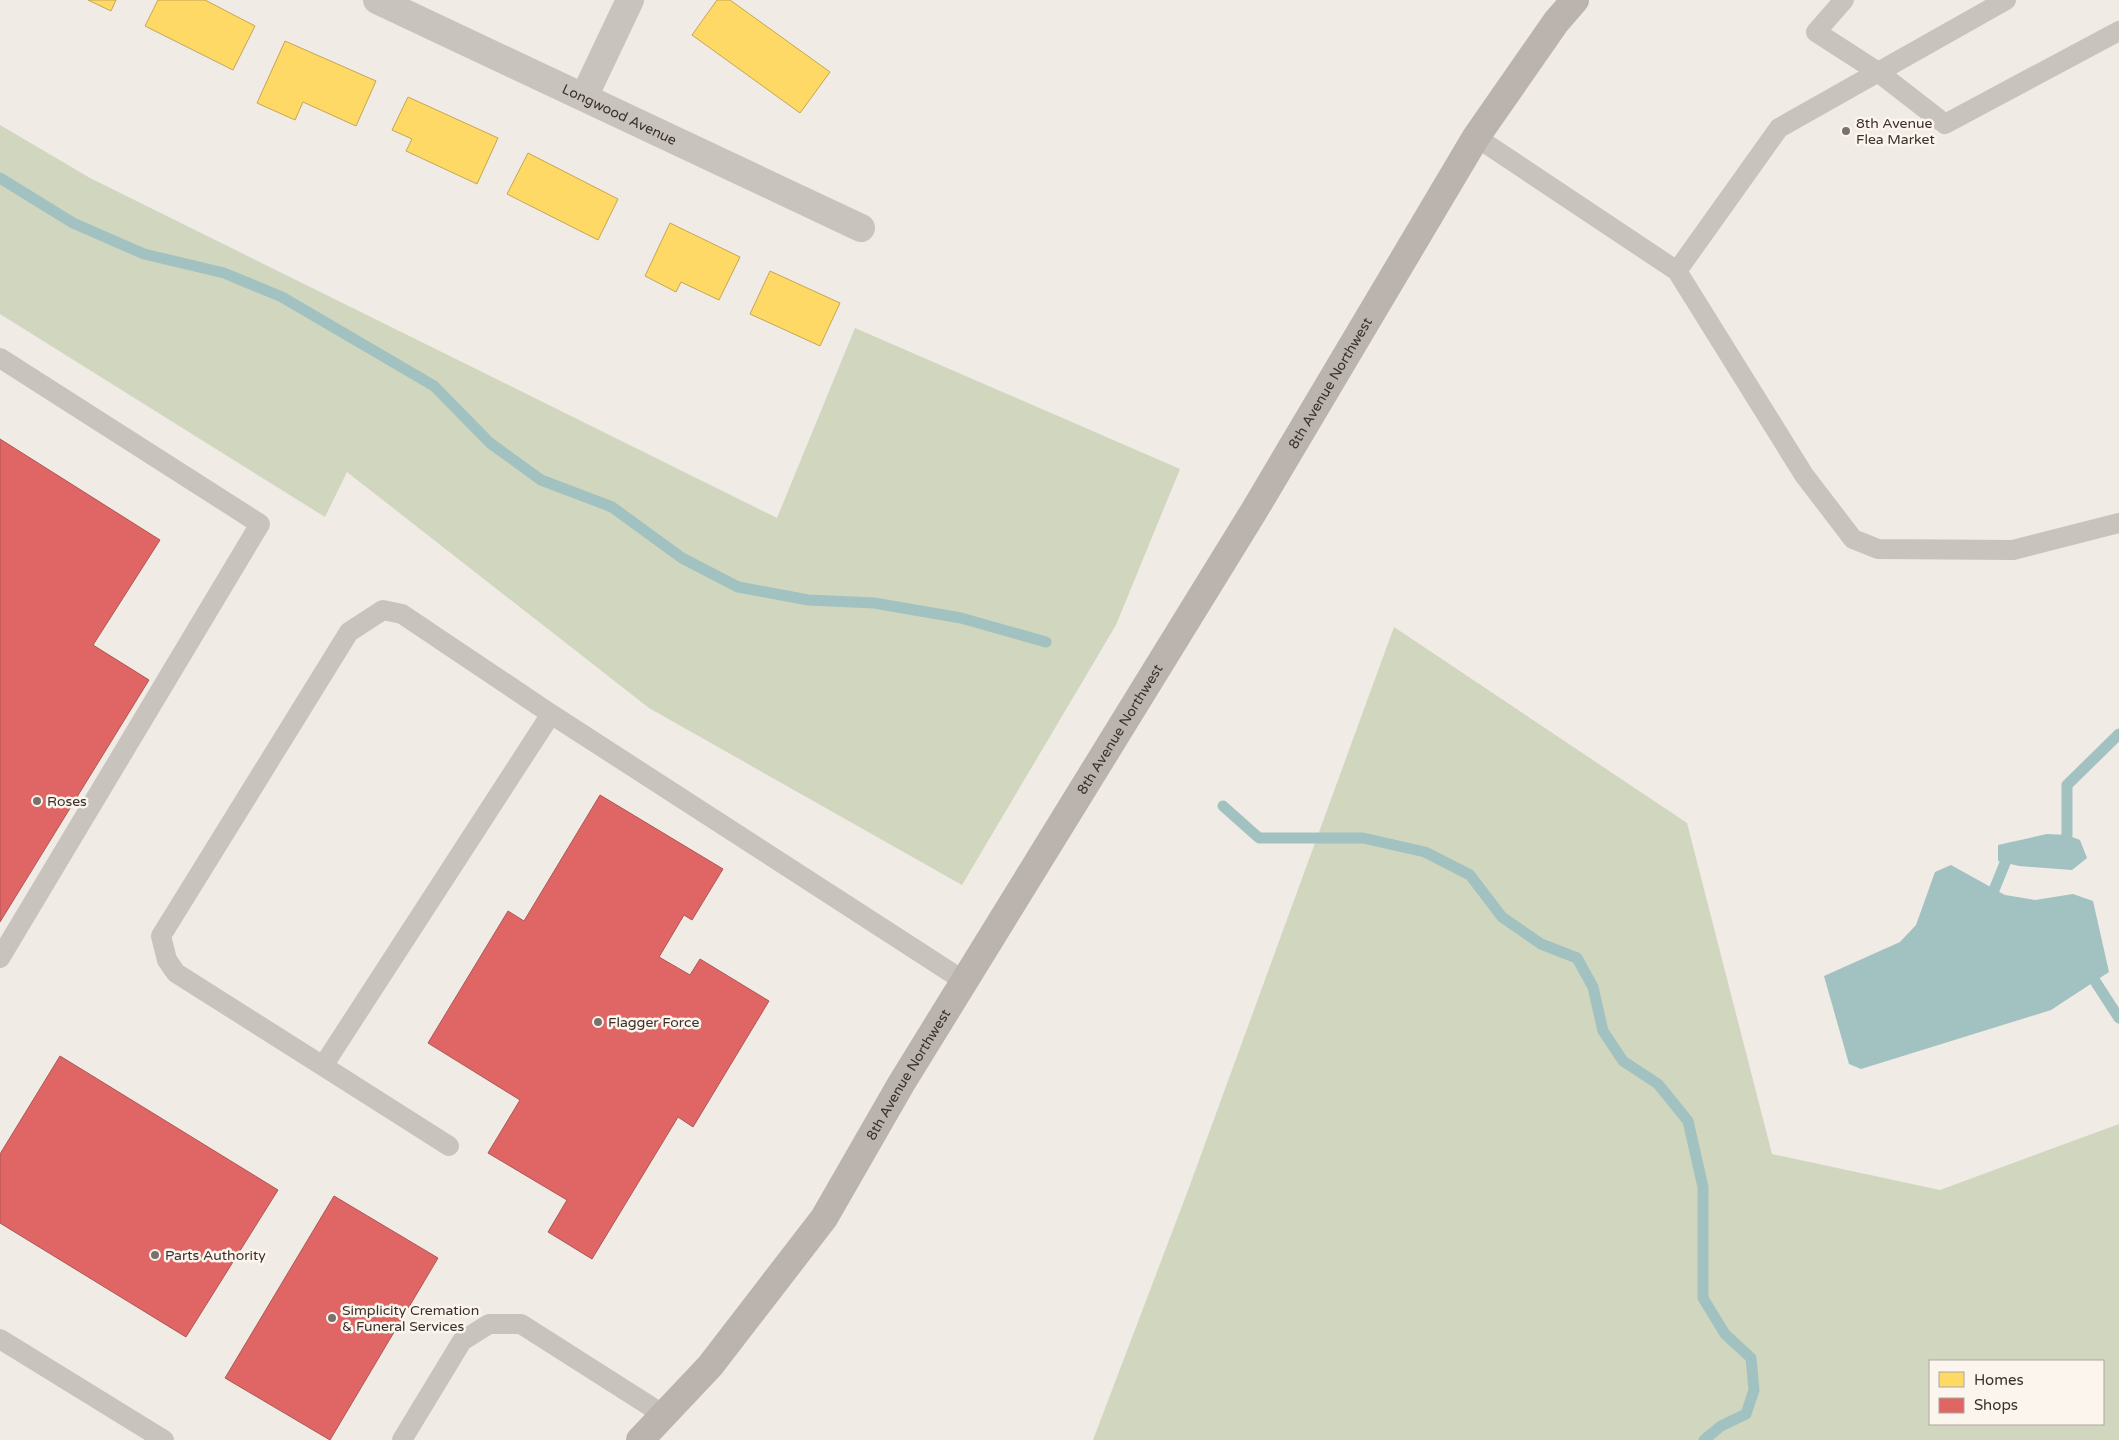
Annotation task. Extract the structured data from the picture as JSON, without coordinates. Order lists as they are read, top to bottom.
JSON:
{
  "streets": {
    "street": ["Longwood Avenue", "8th Avenue Northwest"]
  },
  "places": [
    "8th Avenue Flea Market",
    "Roses",
    "Flagger Force",
    "Parts Authority",
    "Simplicity Cremation & Funeral Services"
  ],
  "legend": ["Homes", "Shops"]
}
